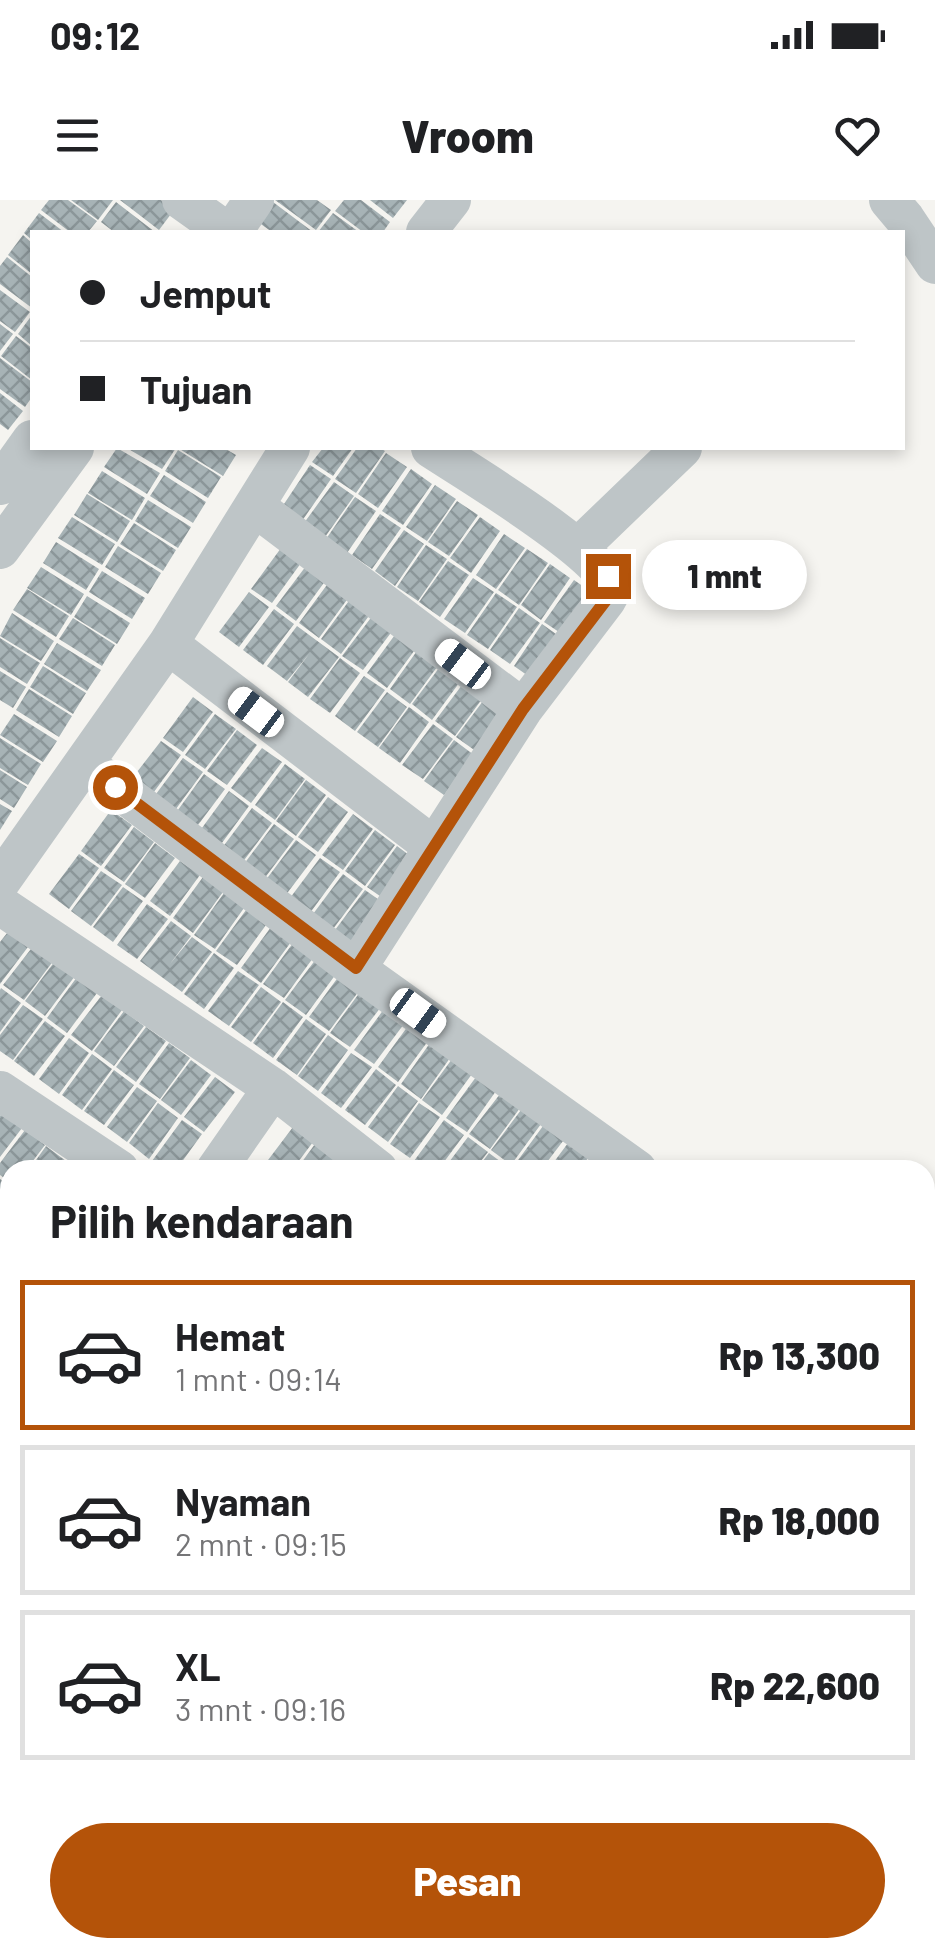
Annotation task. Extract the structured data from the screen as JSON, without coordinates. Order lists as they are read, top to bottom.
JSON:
{
  "page": {
    "status": "09:12",
    "header": "Vroom",
    "banner": ["Jemput", "Tujuan"],
    "bubble": "1 mnt",
    "heading": "Pilih kendaraan",
    "list": [
      {
        "name": "Hemat",
        "note": "1 mnt · 09:14",
        "value": "Rp 13,300"
      },
      {
        "name": "Nyaman",
        "note": "2 mnt · 09:15",
        "value": "Rp 18,000"
      },
      {
        "name": "XL",
        "note": "3 mnt · 09:16",
        "value": "Rp 22,600"
      }
    ],
    "buttons": "Pesan"
  }
}
